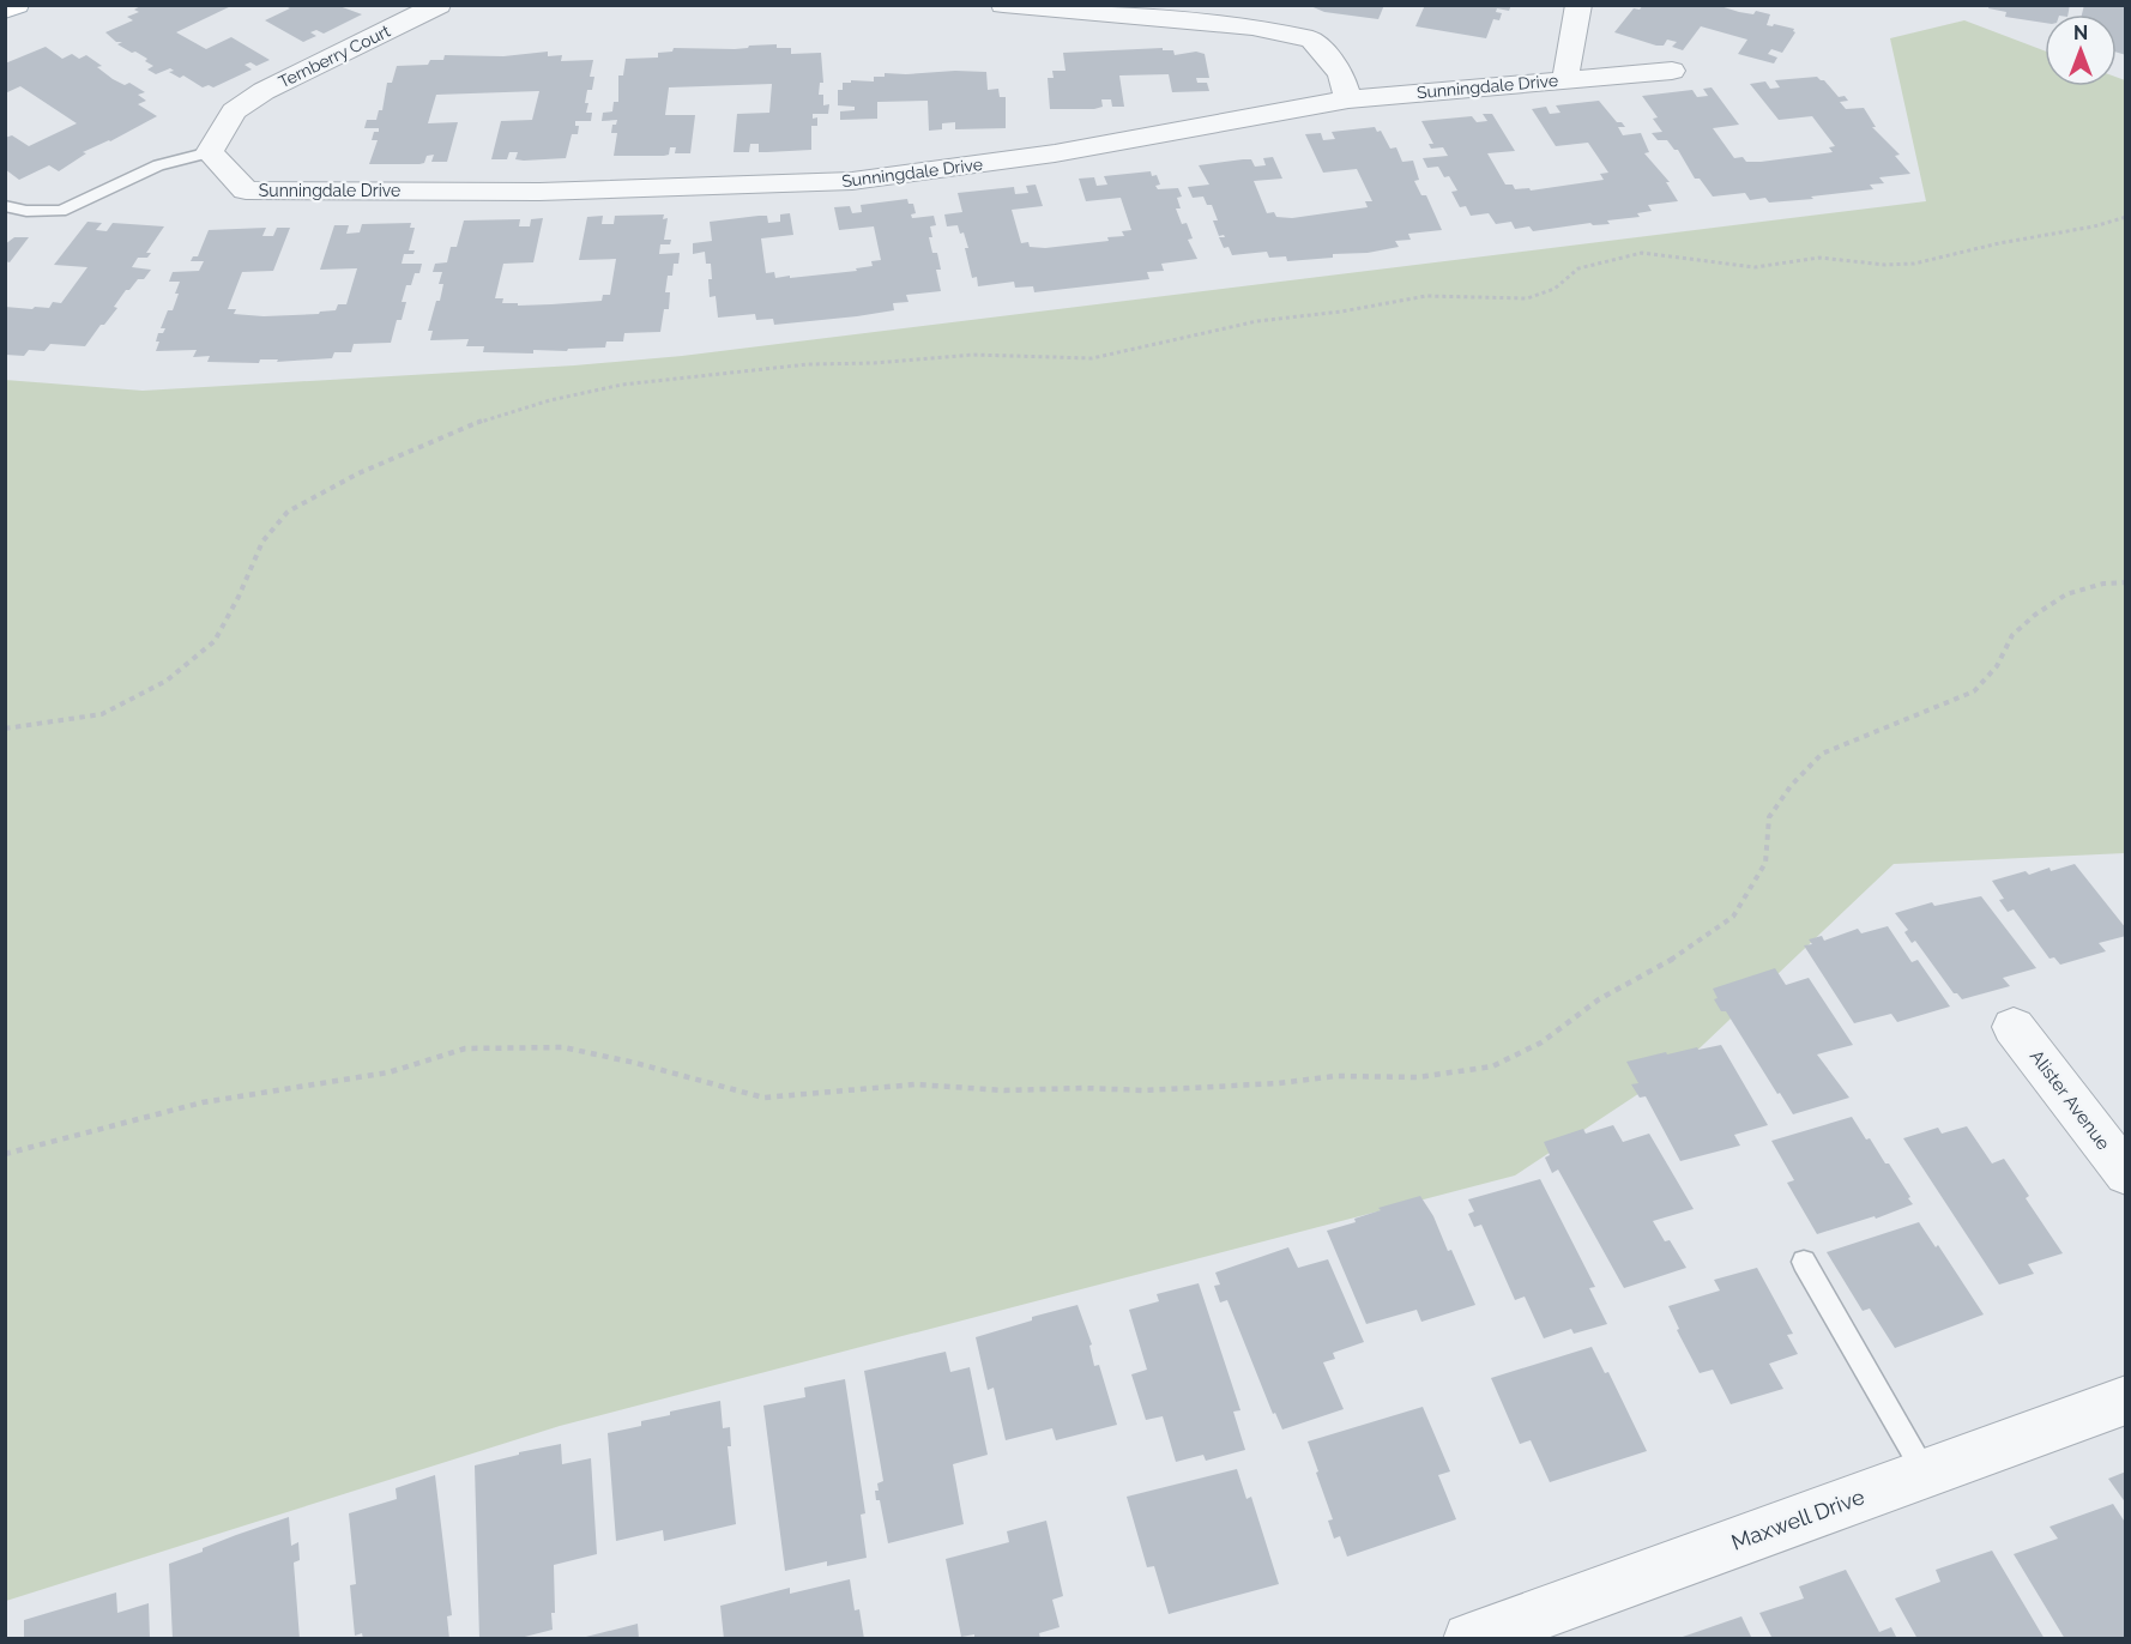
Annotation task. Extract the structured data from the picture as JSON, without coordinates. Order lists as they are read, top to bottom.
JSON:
{
  "streets": {
    "street": [
      "Ternberry Court",
      "Sunningdale Drive",
      "Alister Avenue",
      "Maxwell Drive"
    ]
  },
  "crossings": [
    ["Ternberry Court", "Sunningdale Drive"]
  ],
  "north": "top"
}
